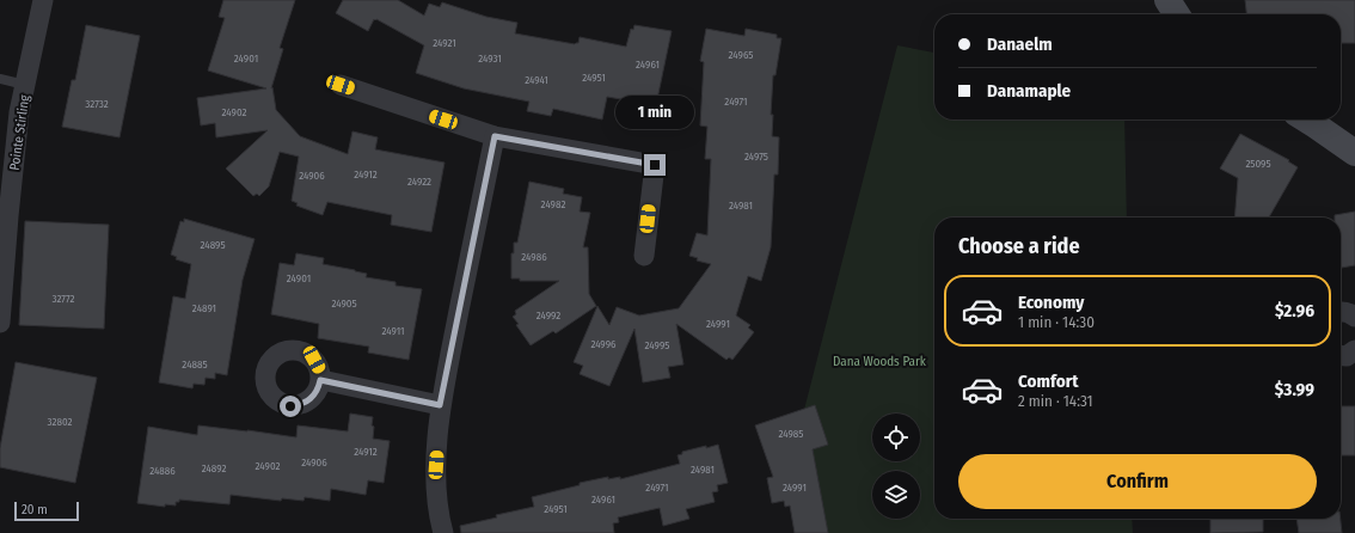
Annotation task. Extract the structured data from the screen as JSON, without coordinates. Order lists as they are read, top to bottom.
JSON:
{
  "streets": {
    "street": ["Pointe Stirling"]
  },
  "parks": ["Dana Woods Park"],
  "house_numbers": [
    "24921",
    "24965",
    "24901",
    "24931",
    "24961",
    "24951",
    "24941",
    "24971",
    "32732",
    "24902",
    "24975",
    "25095",
    "24912",
    "24906",
    "24922",
    "24982",
    "24981",
    "24895",
    "24986",
    "24901",
    "32772",
    "24905",
    "24891",
    "24992",
    "24991",
    "24911",
    "24996",
    "24995",
    "24885",
    "32802",
    "24985",
    "24912",
    "24906",
    "24902",
    "24892",
    "24981",
    "24886",
    "24971",
    "24991",
    "24961",
    "24951"
  ],
  "scale_bar": "20 m",
  "page": {
    "banner": ["Danaelm", "Danamaple"],
    "bubble": "1 min",
    "heading": "Choose a ride",
    "list": [
      {
        "name": "Economy",
        "note": "1 min · 14:30",
        "value": "$2.96"
      },
      {
        "name": "Comfort",
        "note": "2 min · 14:31",
        "value": "$3.99"
      }
    ],
    "buttons": "Confirm",
    "scale": "20 m"
  }
}
